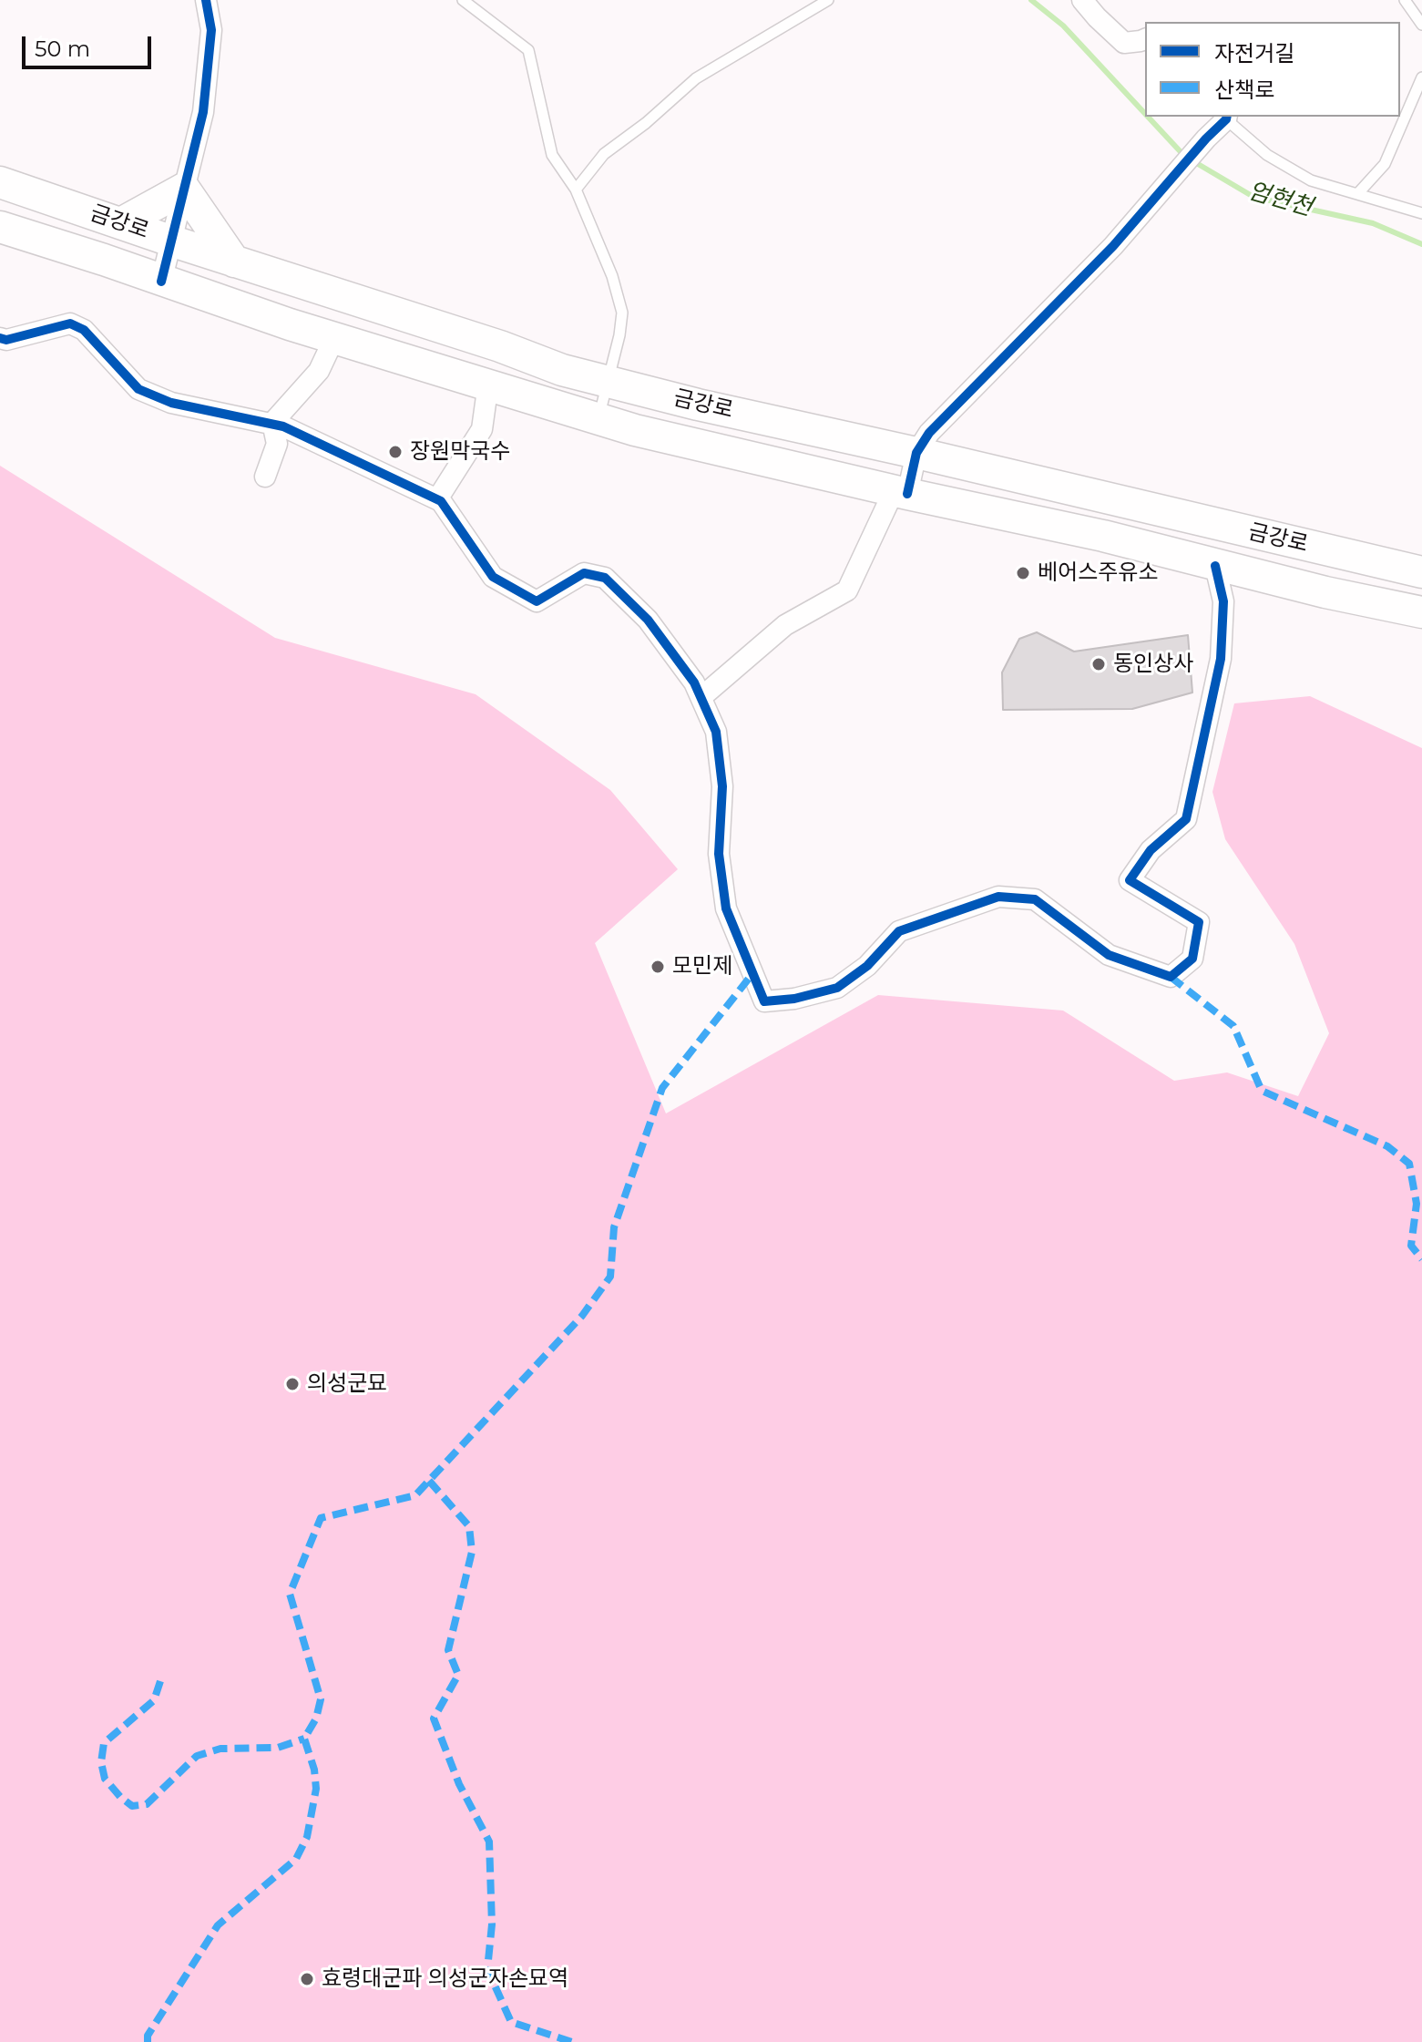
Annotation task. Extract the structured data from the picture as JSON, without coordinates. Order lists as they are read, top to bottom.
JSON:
{
  "streets": {
    "main road": ["금강로"]
  },
  "water": ["엄현천"],
  "places": [
    "장원막국수",
    "베어스주유소",
    "동인상사",
    "모민제",
    "의성군묘",
    "효령대군파 의성군자손묘역"
  ],
  "legend": ["자전거길", "산책로"],
  "scale_bar": "50 m"
}
